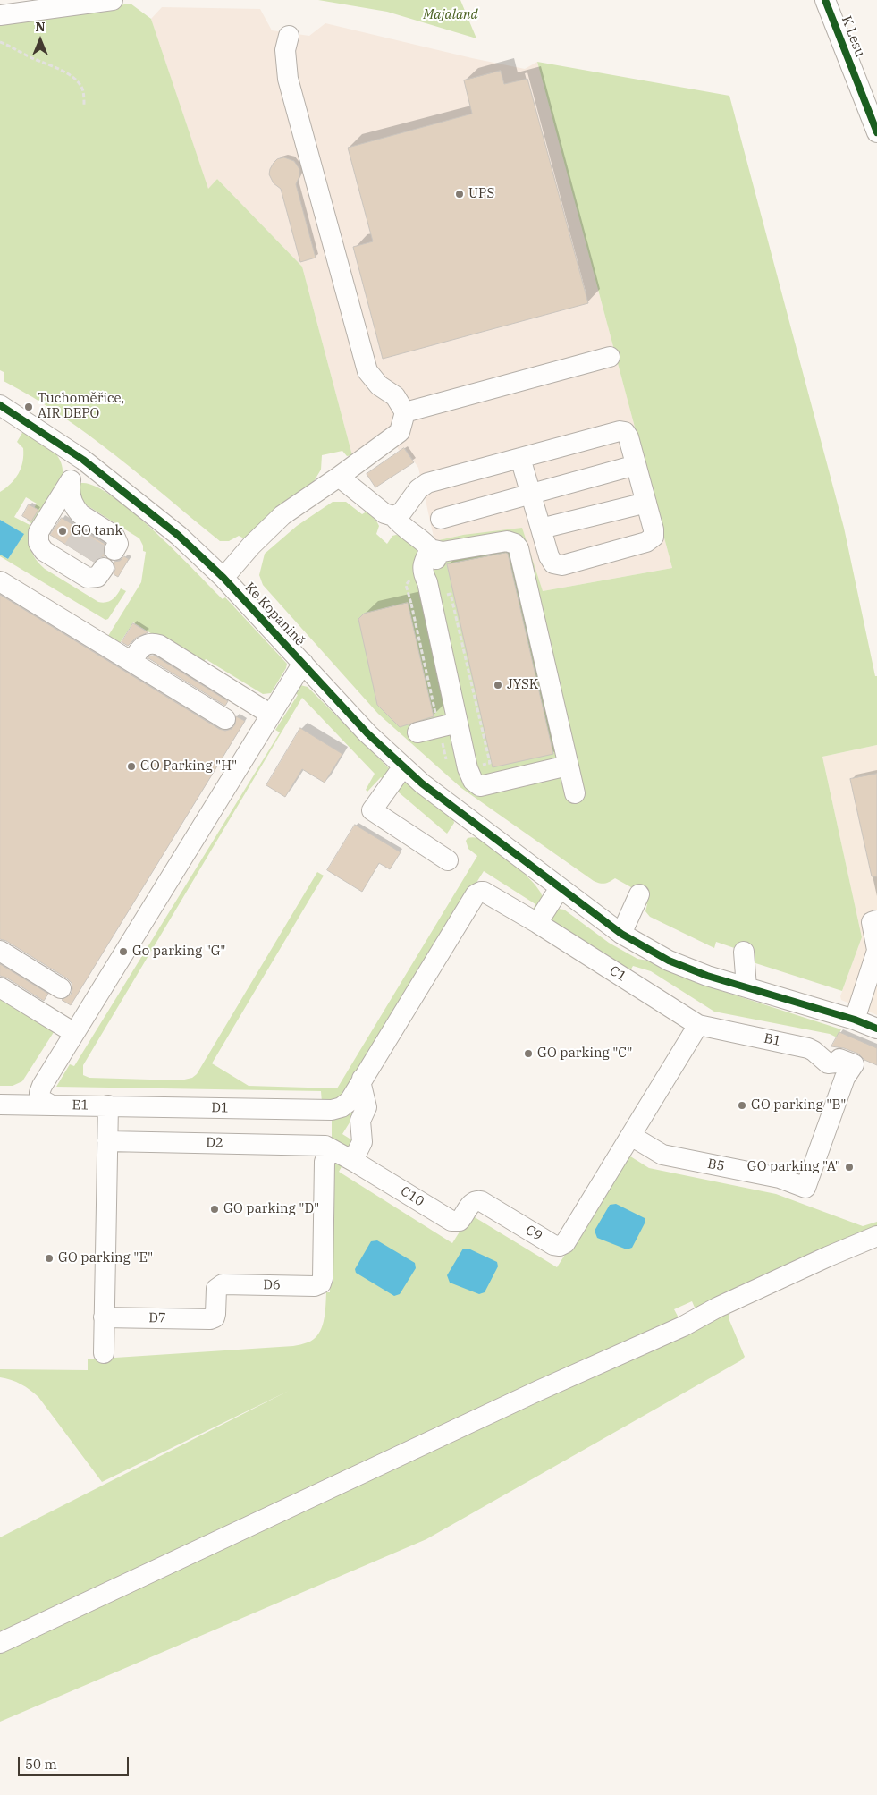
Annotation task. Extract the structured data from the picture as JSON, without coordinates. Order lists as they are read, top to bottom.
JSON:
{
  "streets": {
    "street": [
      "K Lesu",
      "Ke Kopanině",
      "C1",
      "B1",
      "E1",
      "D1",
      "D2",
      "B5",
      "C10",
      "C9",
      "D6",
      "D7"
    ]
  },
  "crossings": [
    ["C1", "B1"],
    ["C1", "D1"],
    ["C1", "C9"],
    ["B1", "B5"],
    ["B1", "C9"],
    ["E1", "D1"],
    ["D2", "C10"],
    ["D2", "D6"],
    ["B5", "C9"],
    ["C10", "C9"],
    ["C10", "D6"],
    ["D6", "D7"]
  ],
  "parks": ["Majaland"],
  "places": [
    "UPS",
    "Tuchoměřice, AIR DEPO",
    "GO tank",
    "JYSK",
    "GO Parking \"H\"",
    "Go parking \"G\"",
    "GO parking \"C\"",
    "GO parking \"B\"",
    "GO parking \"A\"",
    "GO parking \"D\"",
    "GO parking \"E\""
  ],
  "scale_bar": "50 m",
  "north": "top"
}
